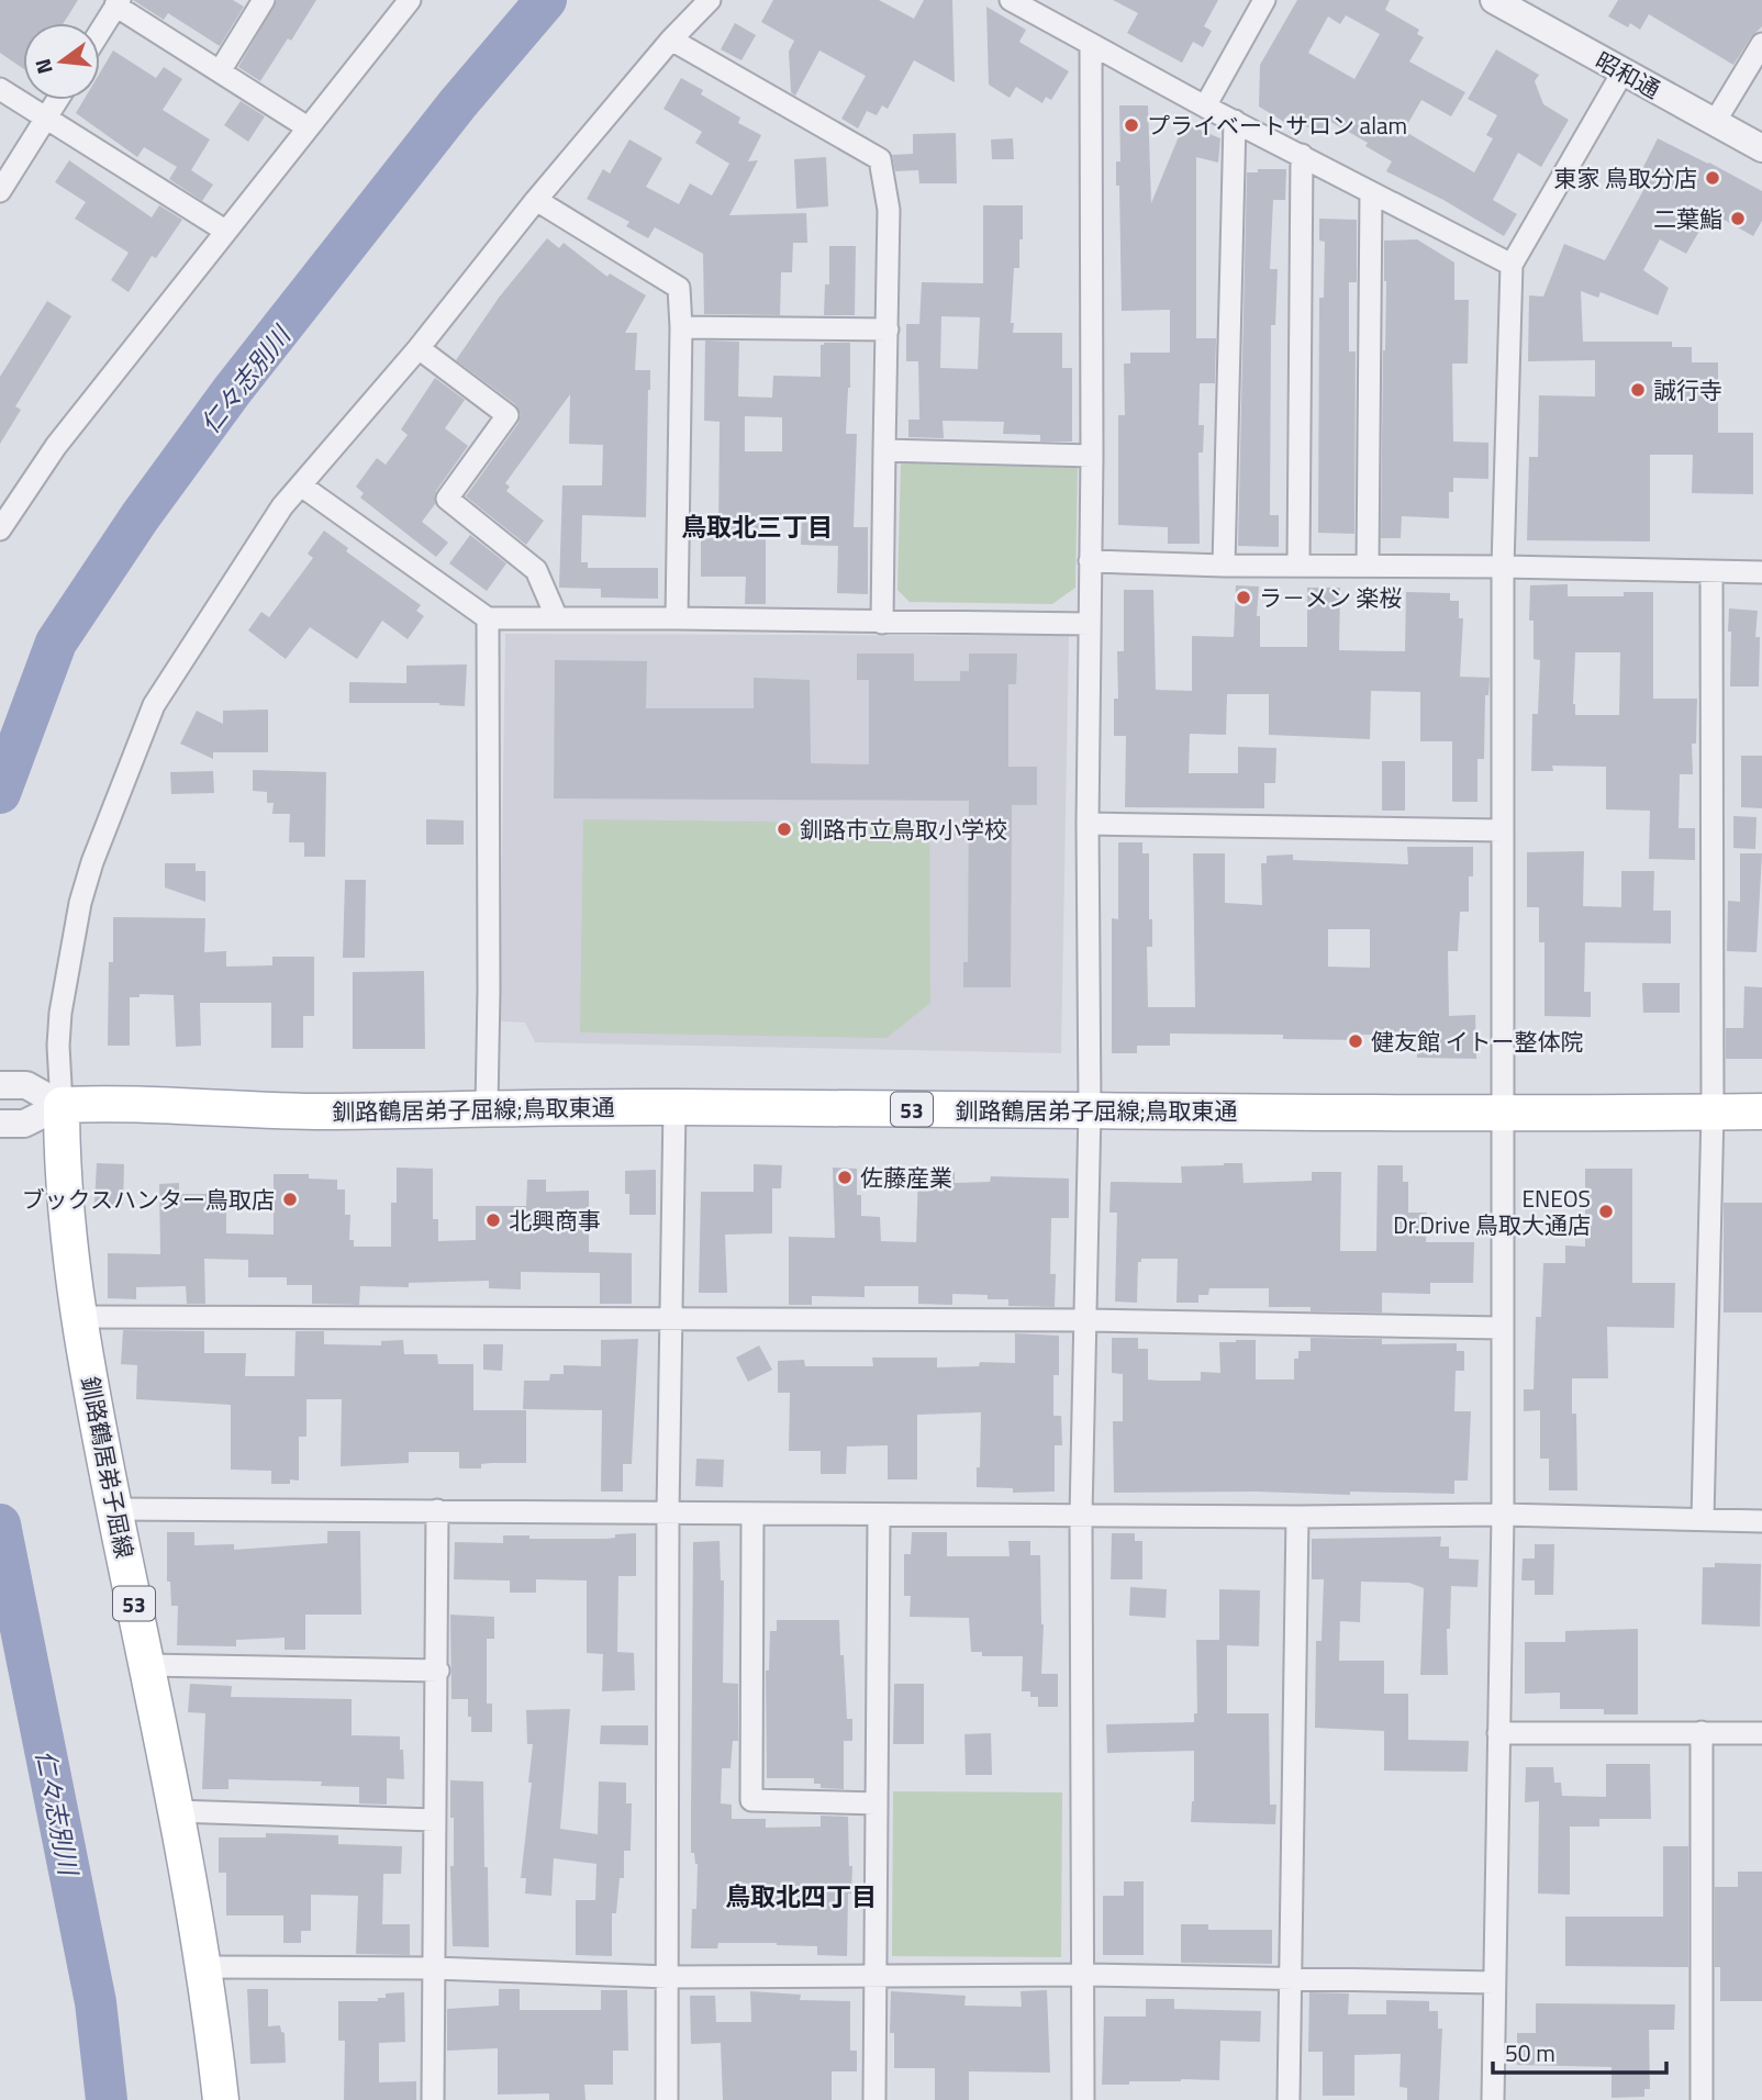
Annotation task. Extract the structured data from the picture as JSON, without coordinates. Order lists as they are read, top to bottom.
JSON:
{
  "streets": {
    "main road": ["釧路鶴居弟子屈線;鳥取東通", "53", "釧路鶴居弟子屈線"],
    "street": ["昭和通"]
  },
  "crossings": [
    ["釧路鶴居弟子屈線;鳥取東通", "釧路鶴居弟子屈線"]
  ],
  "districts": ["鳥取北三丁目", "鳥取北四丁目"],
  "water": ["仁々志別川"],
  "places": [
    "プライベートサロン alam",
    "東家 鳥取分店",
    "二葉鮨",
    "誠行寺",
    "ラ－メン 楽桜",
    "釧路市立鳥取小学校",
    "健友館 イトー整体院",
    "佐藤産業",
    "ブックスハンター鳥取店",
    "ENEOS Dr.Drive 鳥取大通店",
    "北興商事"
  ],
  "scale_bar": "50 m",
  "north": "left"
}
